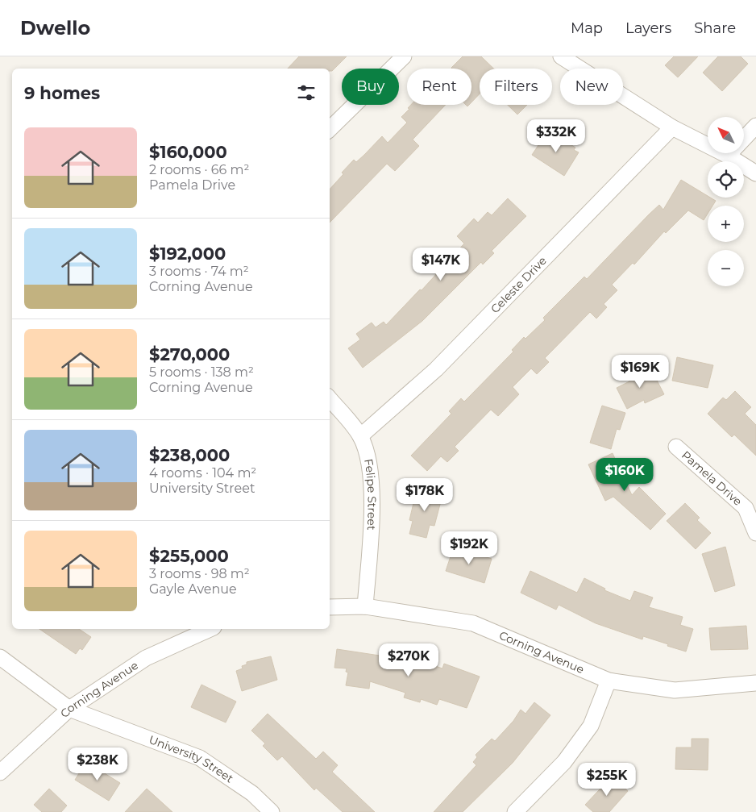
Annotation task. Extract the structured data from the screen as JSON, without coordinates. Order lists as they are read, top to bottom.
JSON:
{
  "streets": {
    "street": [
      "Celeste Drive",
      "Pamela Drive",
      "Felipe Street",
      "Corning Avenue",
      "University Street"
    ]
  },
  "crossings": [
    ["Celeste Drive", "Felipe Street"],
    ["Felipe Street", "Corning Avenue"],
    ["Corning Avenue", "University Street"]
  ],
  "north": "top left",
  "page": {
    "header": "Dwello",
    "nav": ["Map", "Layers", "Share"],
    "chip": [
      "Buy",
      "Rent",
      "Filters",
      "New"
    ],
    "heading": "9 homes",
    "map_buttons": ["+", "−"],
    "list": [
      {
        "name": "$160,000",
        "note": "2 rooms · 66 m² · Pamela Drive"
      },
      {
        "name": "$192,000",
        "note": "3 rooms · 74 m² · Corning Avenue"
      },
      {
        "name": "$270,000",
        "note": "5 rooms · 138 m² · Corning Avenue"
      },
      {
        "name": "$238,000",
        "note": "4 rooms · 104 m² · University Street"
      },
      {
        "name": "$255,000",
        "note": "3 rooms · 98 m² · Gayle Avenue"
      }
    ],
    "price": [
      "$332K",
      "$147K",
      "$169K",
      "$160K",
      "$178K",
      "$192K",
      "$270K",
      "$238K",
      "$255K"
    ]
  }
}
